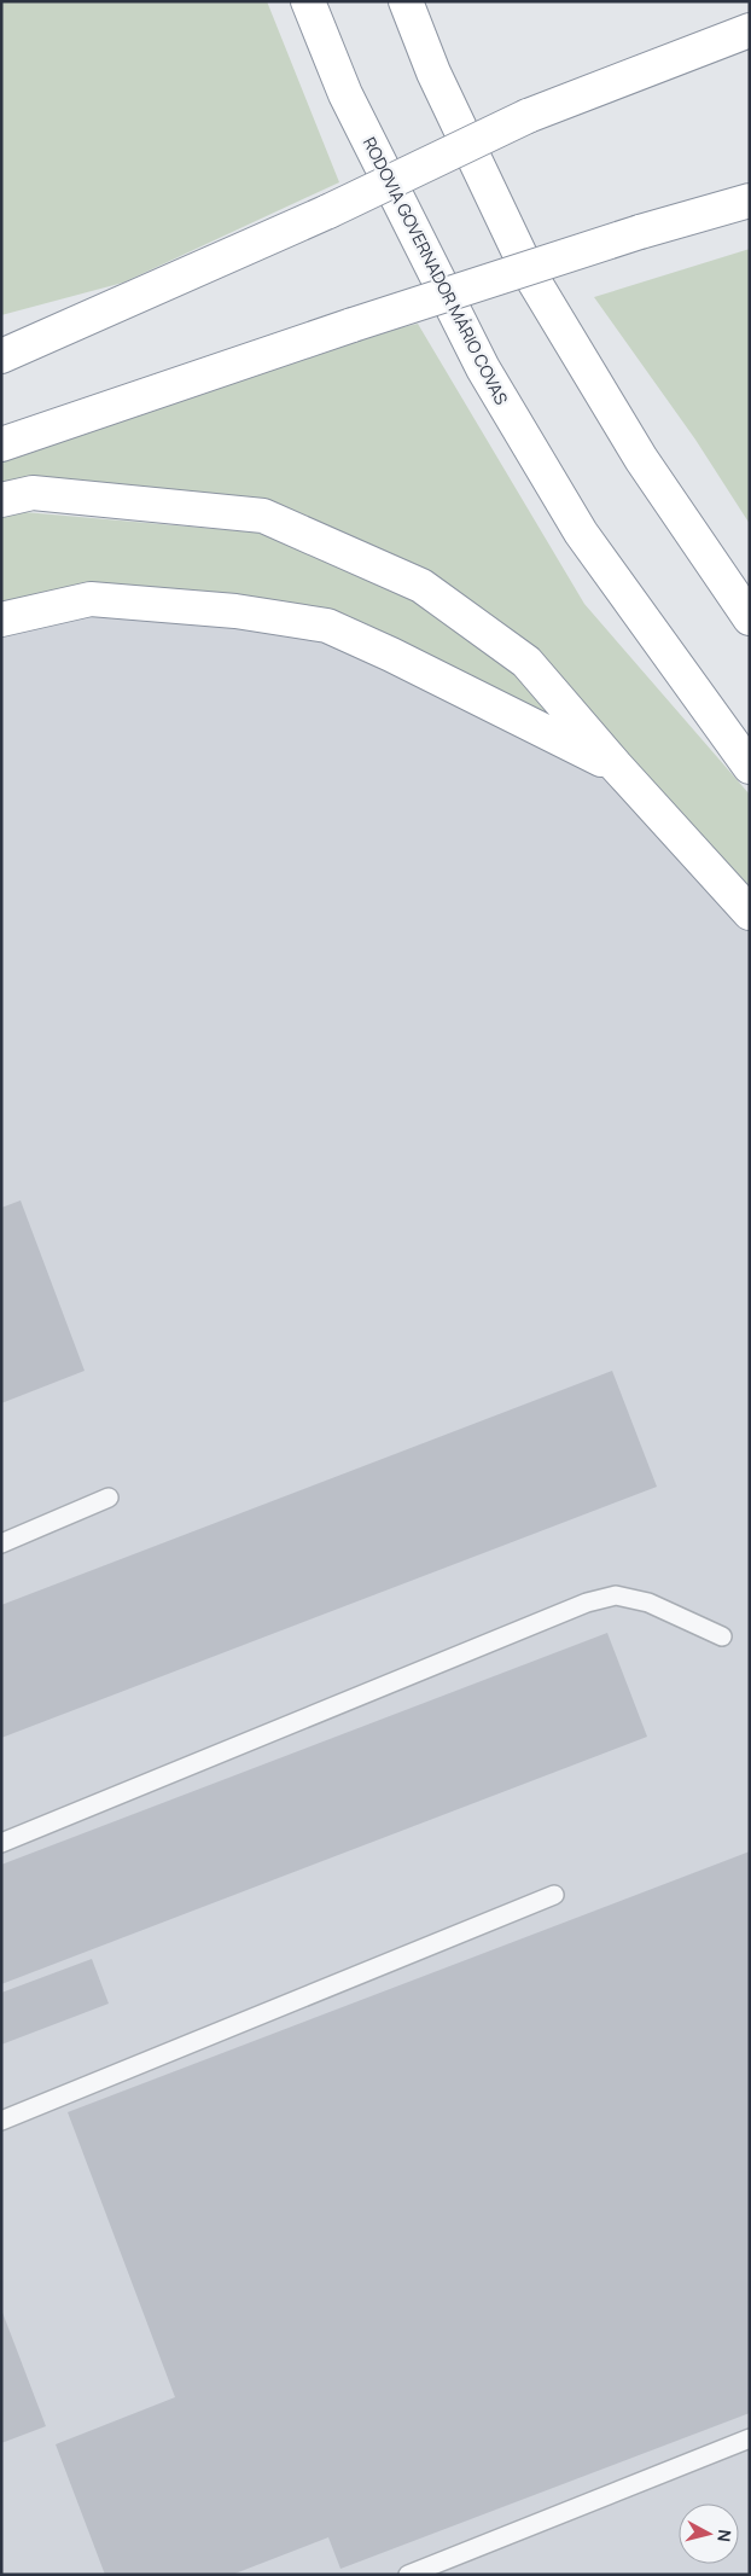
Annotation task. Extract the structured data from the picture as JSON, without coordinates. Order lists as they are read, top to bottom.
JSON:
{
  "streets": {
    "highway": ["RODOVIA GOVERNADOR MÁRIO COVAS"]
  },
  "north": "right"
}
